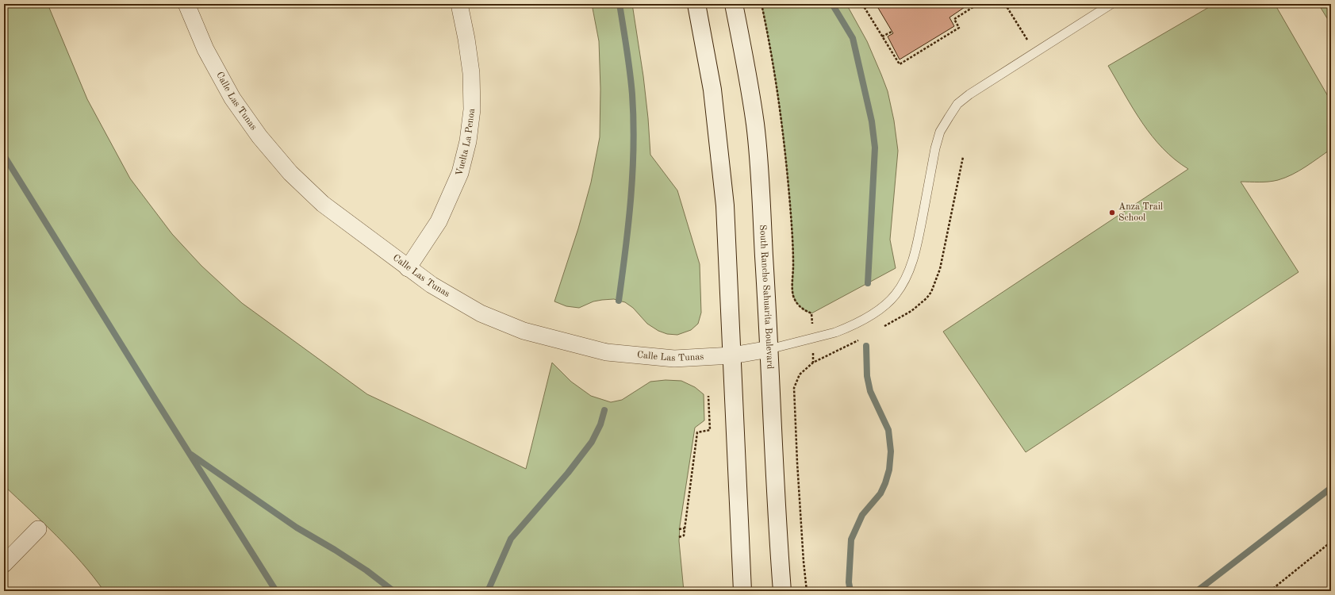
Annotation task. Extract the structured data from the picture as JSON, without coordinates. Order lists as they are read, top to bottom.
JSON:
{
  "streets": {
    "street": ["Calle Las Tunas", "Vuelta La Penoa", "South Rancho Sahuarita Boulevard"]
  },
  "crossings": [
    ["Calle Las Tunas", "Vuelta La Penoa"],
    ["Calle Las Tunas", "South Rancho Sahuarita Boulevard"]
  ],
  "places": ["Anza Trail School"]
}
